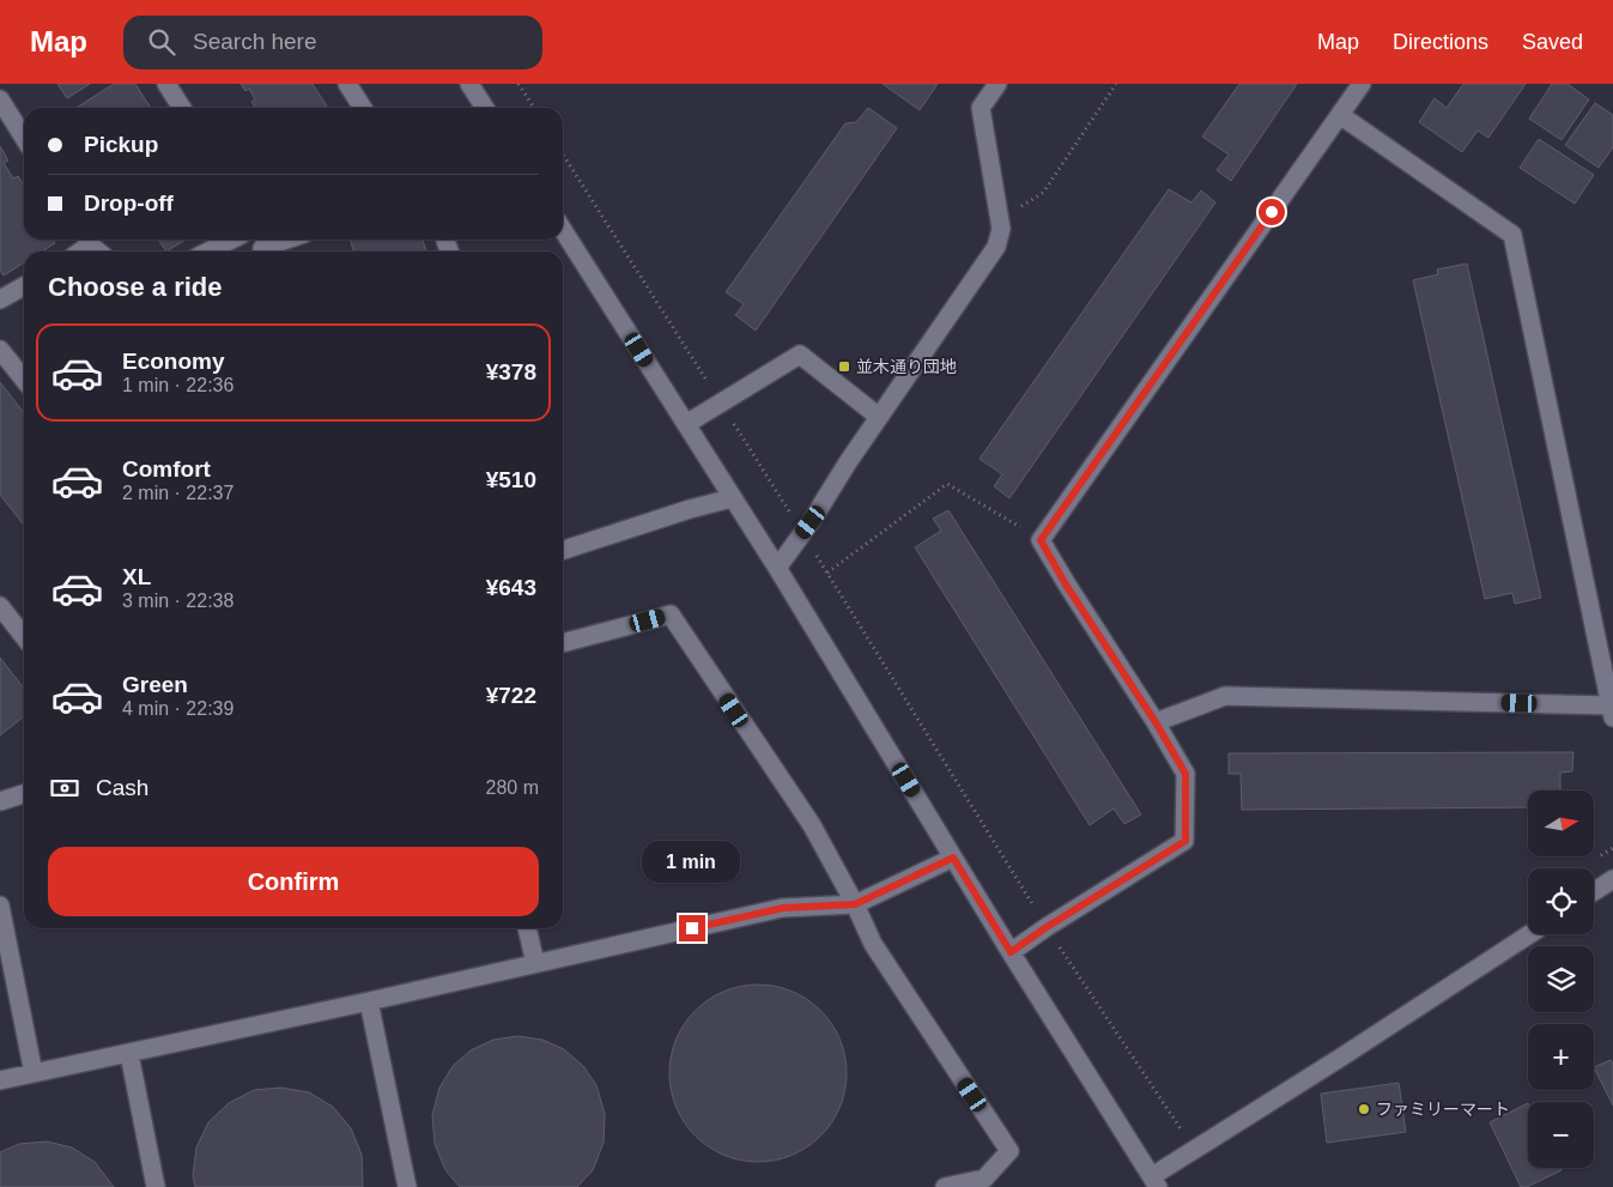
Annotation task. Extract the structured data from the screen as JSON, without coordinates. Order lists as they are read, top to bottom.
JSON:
{
  "places": {
    "transit": ["並木通り団地"],
    "other": ["ファミリーマート"]
  },
  "north": "right",
  "page": {
    "header": "Map",
    "search": "Search here",
    "nav": ["Map", "Directions", "Saved"],
    "banner": ["Pickup", "Drop-off"],
    "heading": "Choose a ride",
    "list": [
      {
        "name": "Economy",
        "note": "1 min · 22:36",
        "value": "¥378"
      },
      {
        "name": "Comfort",
        "note": "2 min · 22:37",
        "value": "¥510"
      },
      {
        "name": "XL",
        "note": "3 min · 22:38",
        "value": "¥643"
      },
      {
        "name": "Green",
        "note": "4 min · 22:39",
        "value": "¥722"
      }
    ],
    "pay": ["Cash", "280 m"],
    "map_buttons": ["+", "−"],
    "buttons": "Confirm",
    "bubble": "1 min"
  }
}
